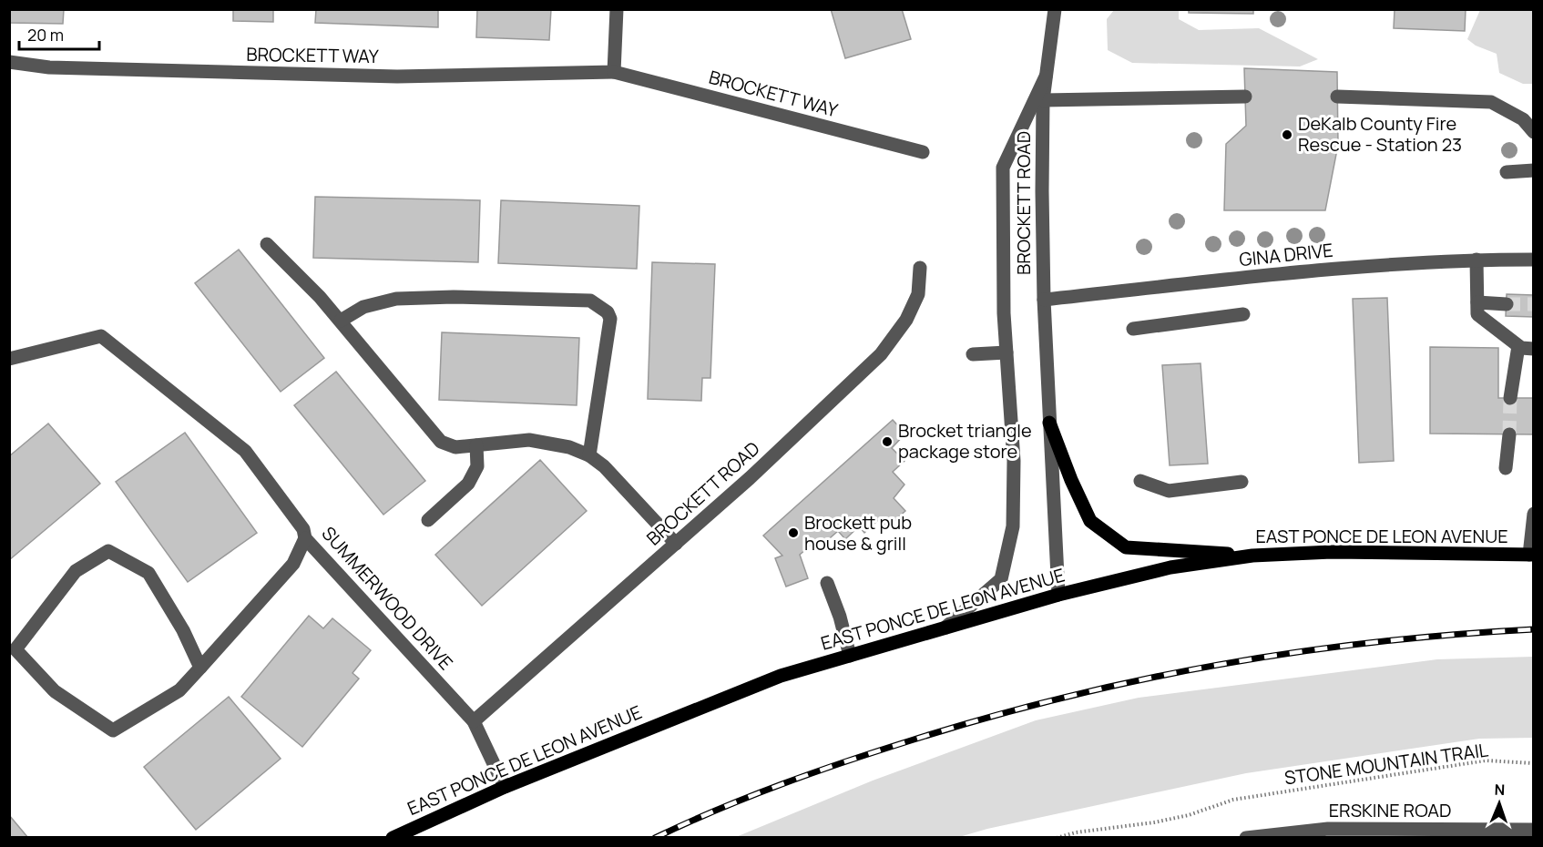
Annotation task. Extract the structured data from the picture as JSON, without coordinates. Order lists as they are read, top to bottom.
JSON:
{
  "streets": {
    "main road": ["EAST PONCE DE LEON AVENUE"],
    "street": [
      "BROCKETT WAY",
      "BROCKETT ROAD",
      "GINA DRIVE",
      "SUMMERWOOD DRIVE",
      "ERSKINE ROAD"
    ],
    "path": ["STONE MOUNTAIN TRAIL"]
  },
  "crossings": [
    ["BROCKETT ROAD", "GINA DRIVE"],
    ["BROCKETT ROAD", "EAST PONCE DE LEON AVENUE"],
    ["BROCKETT ROAD", "SUMMERWOOD DRIVE"],
    ["EAST PONCE DE LEON AVENUE", "SUMMERWOOD DRIVE"]
  ],
  "places": ["DeKalb County Fire Rescue - Station 23", "Brocket triangle package store", "Brockett pub house & grill"],
  "scale_bar": "20 m",
  "north": "top"
}
